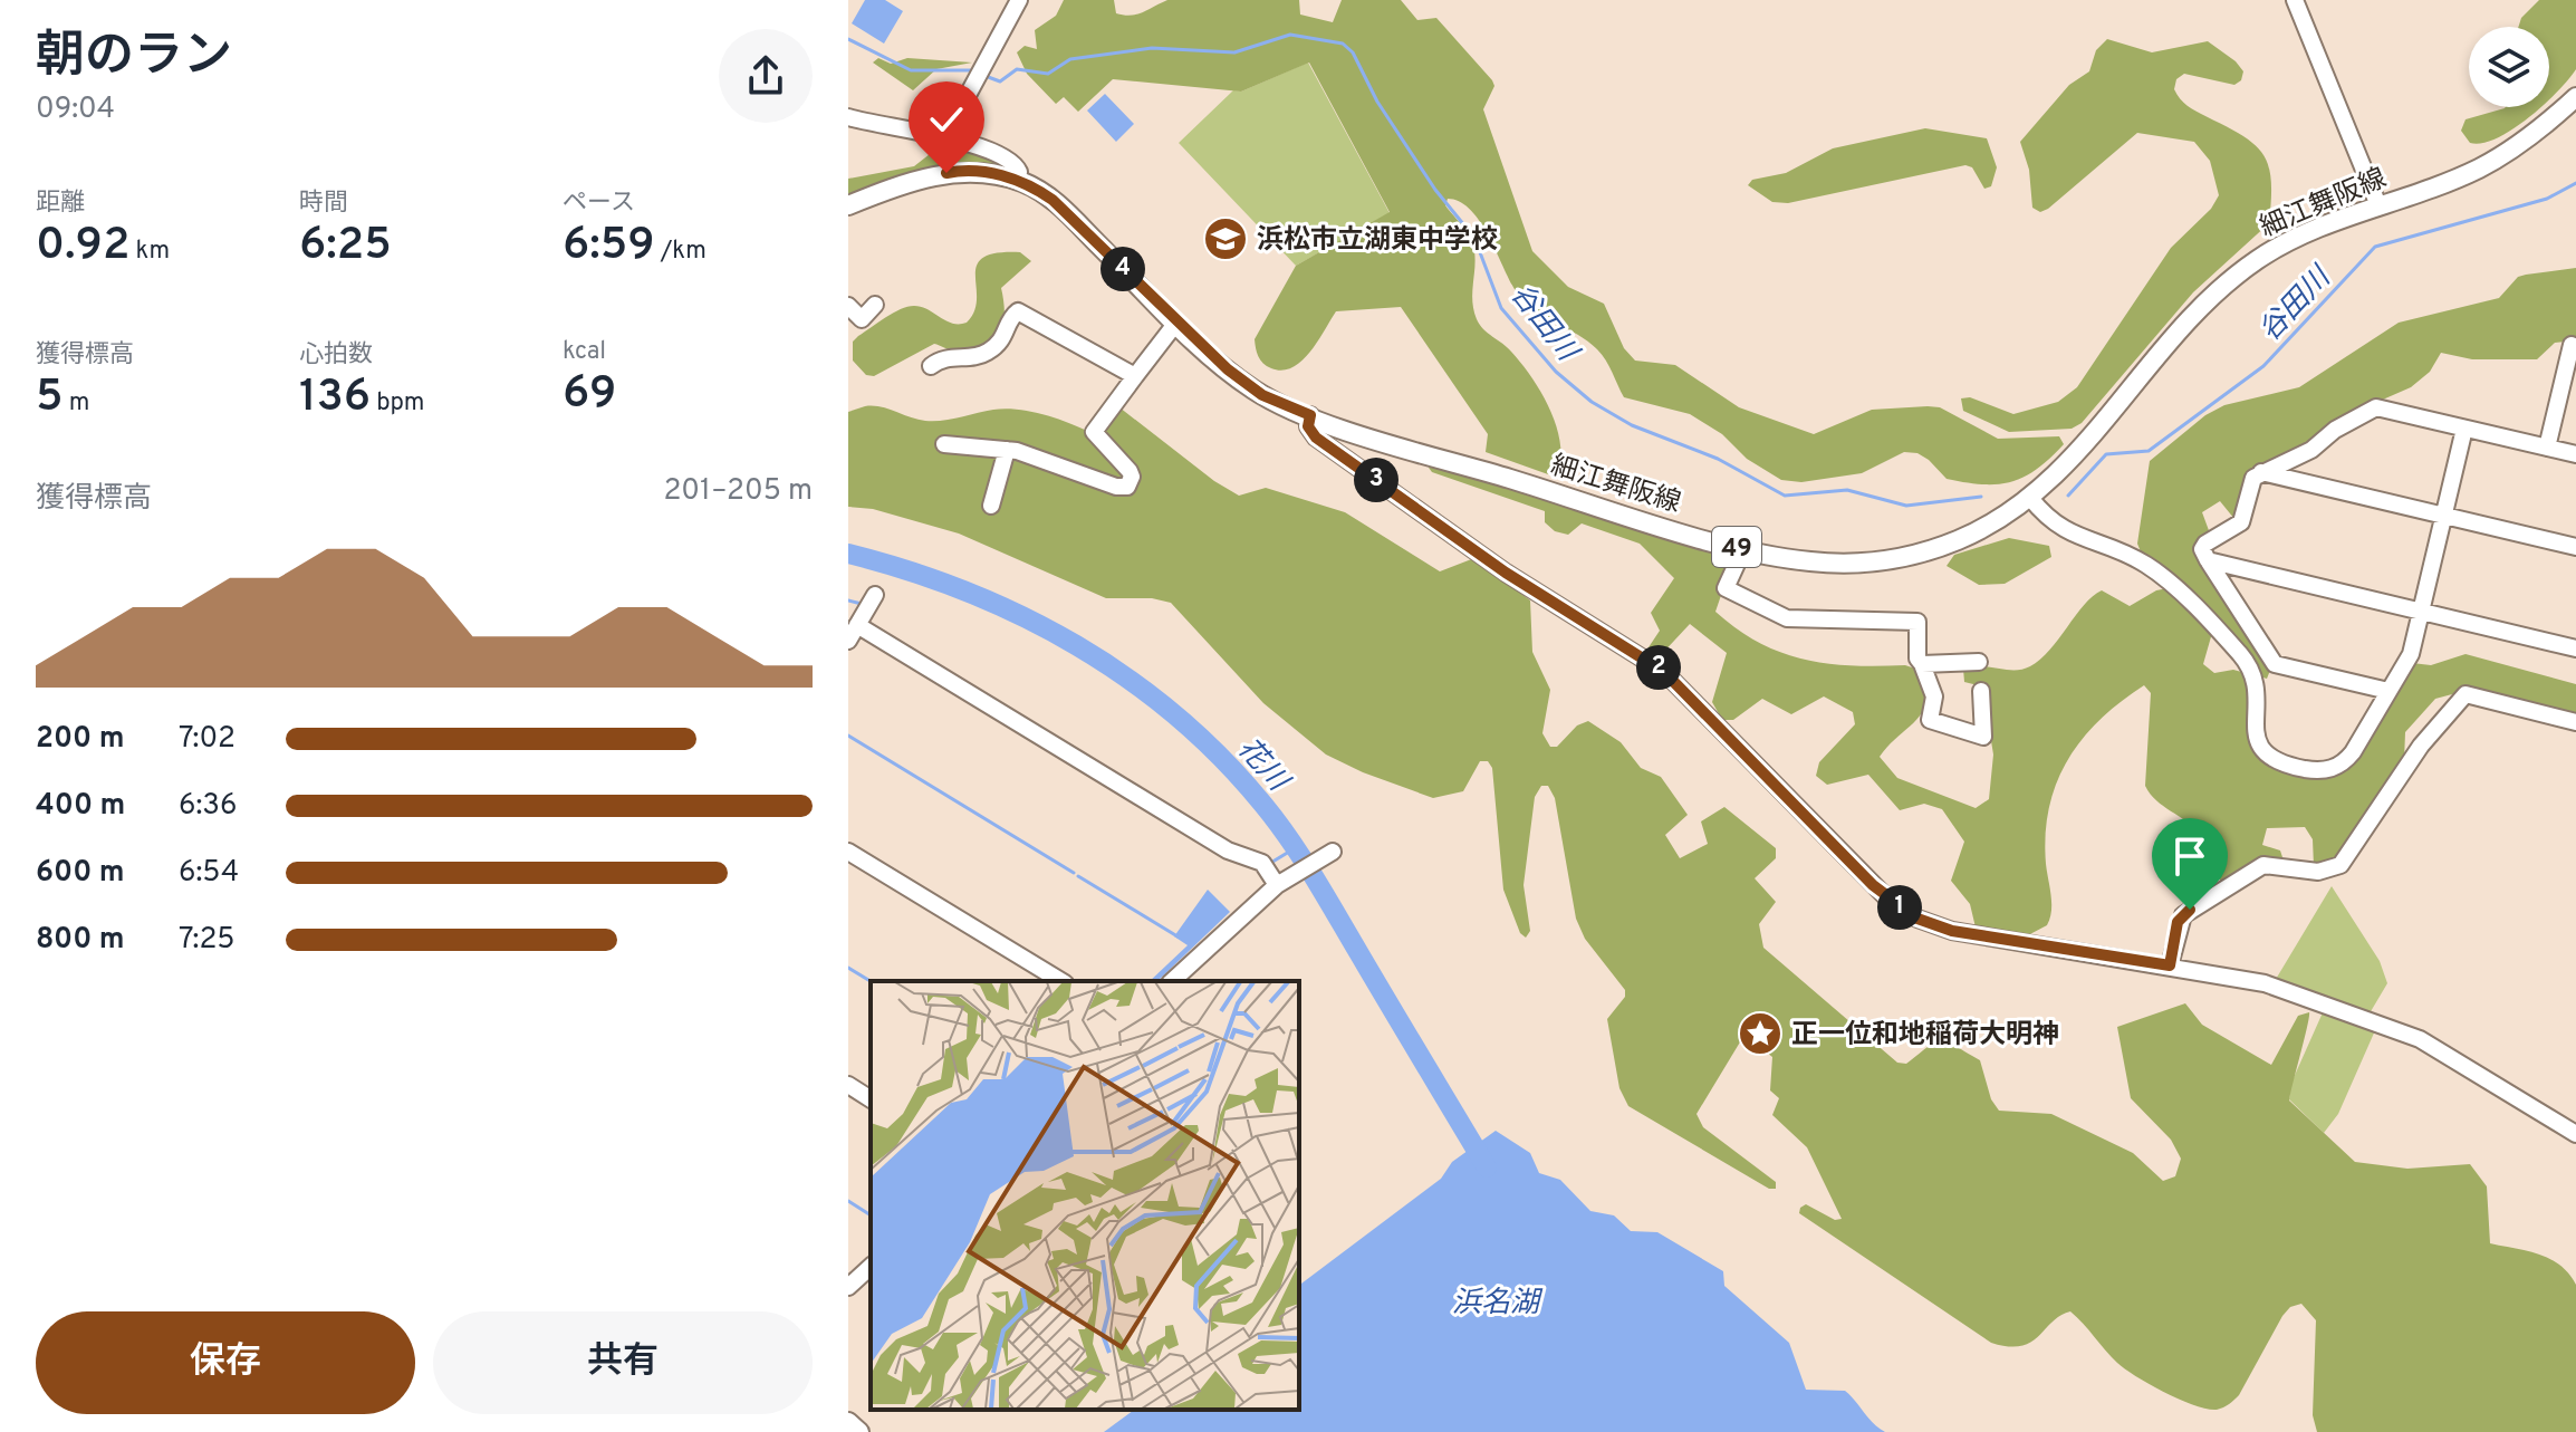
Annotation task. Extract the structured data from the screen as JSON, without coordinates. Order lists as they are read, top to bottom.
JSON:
{
  "streets": {
    "main road": ["細江舞阪線", "49"]
  },
  "water": ["谷田川", "花川", "浜名湖"],
  "places": {
    "school or university": ["浜松市立湖東中学校"],
    "place": ["正一位和地稲荷大明神"]
  },
  "page": {
    "heading": ["朝のラン", "09:04"],
    "stats": [
      ["距離", "0.92 km"],
      ["時間", "6:25"],
      ["ペース", "6:59 /km"],
      ["獲得標高", "5 m"],
      ["心拍数", "136 bpm"],
      ["kcal", "69"]
    ],
    "pins": [
      "4",
      "3",
      "2",
      "1"
    ],
    "chart": ["獲得標高", "201–205 m"],
    "list": [
      {
        "name": "200 m",
        "note": "7:02"
      },
      {
        "name": "400 m",
        "note": "6:36"
      },
      {
        "name": "600 m",
        "note": "6:54"
      },
      {
        "name": "800 m",
        "note": "7:25"
      }
    ],
    "buttons": ["保存", "共有"]
  }
}
